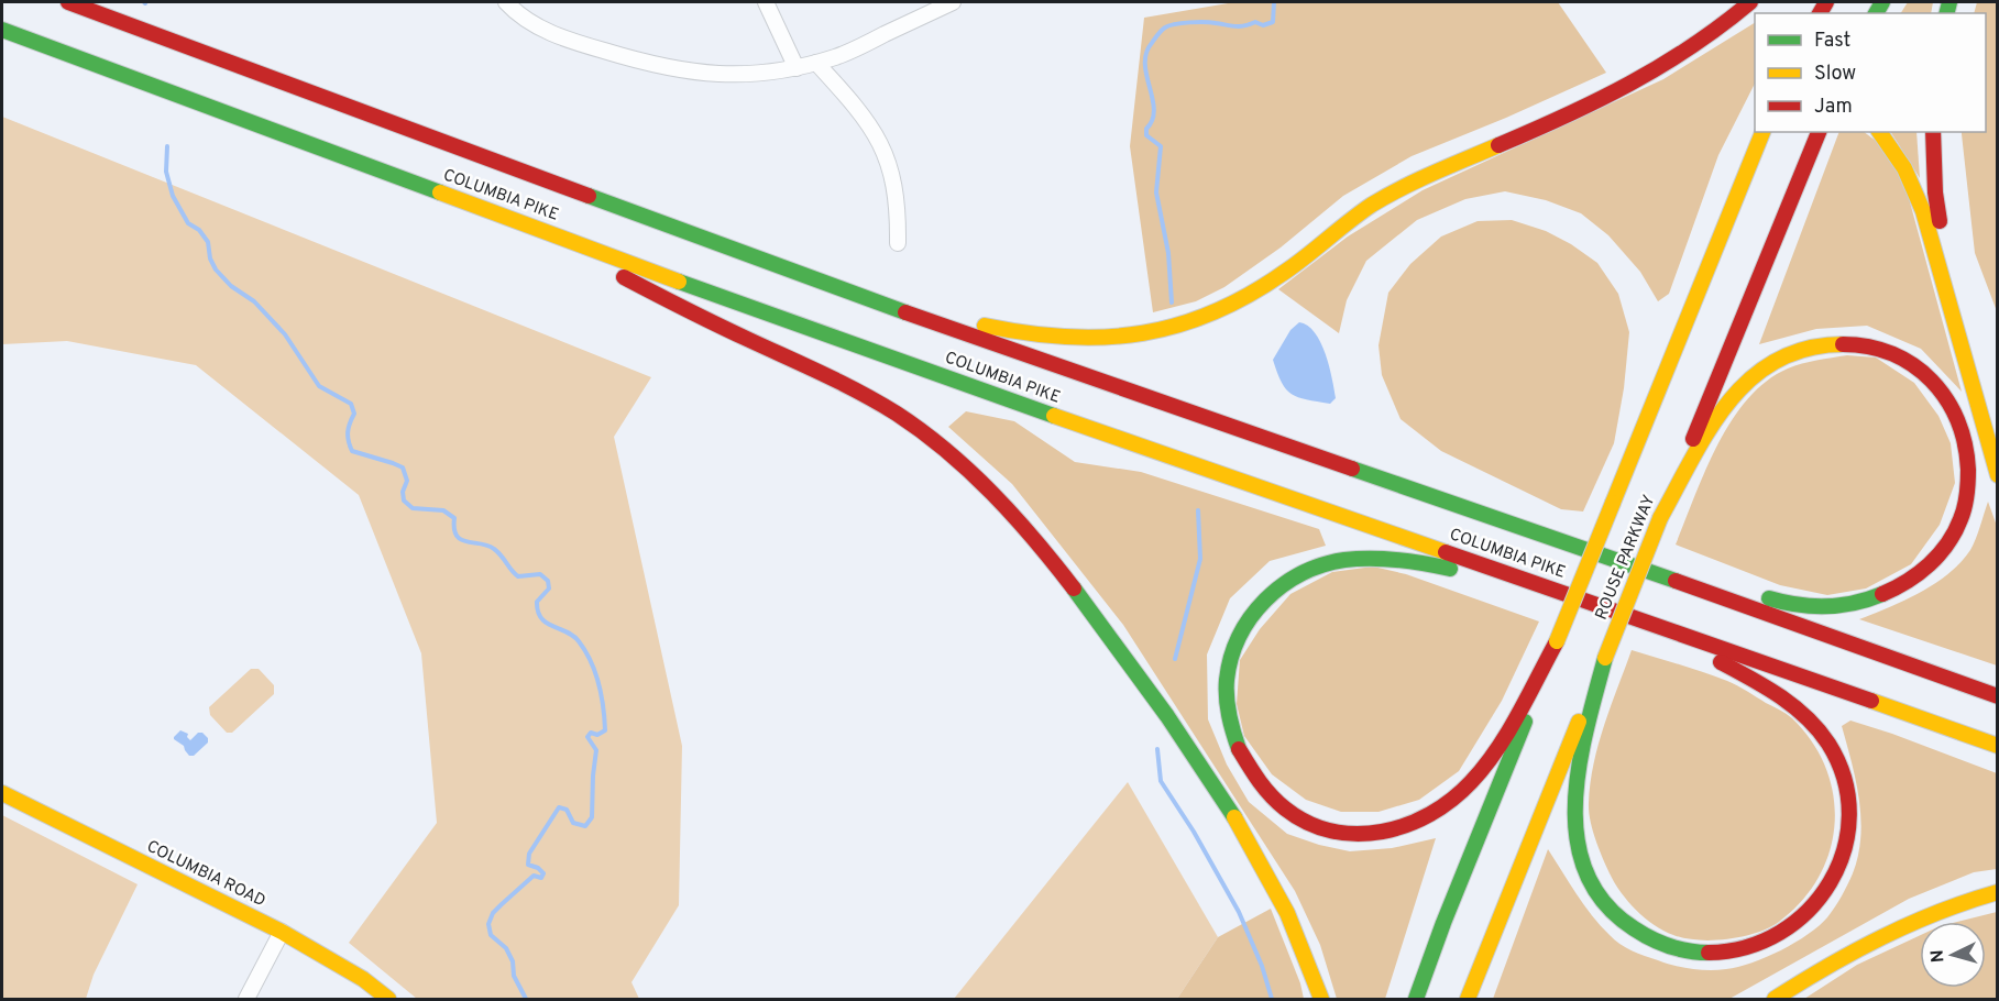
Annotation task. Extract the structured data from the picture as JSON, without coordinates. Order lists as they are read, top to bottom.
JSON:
{
  "streets": {
    "main road": ["COLUMBIA PIKE", "ROUSE PARKWAY", "COLUMBIA ROAD"]
  },
  "legend": ["Fast", "Slow", "Jam"],
  "north": "left"
}
